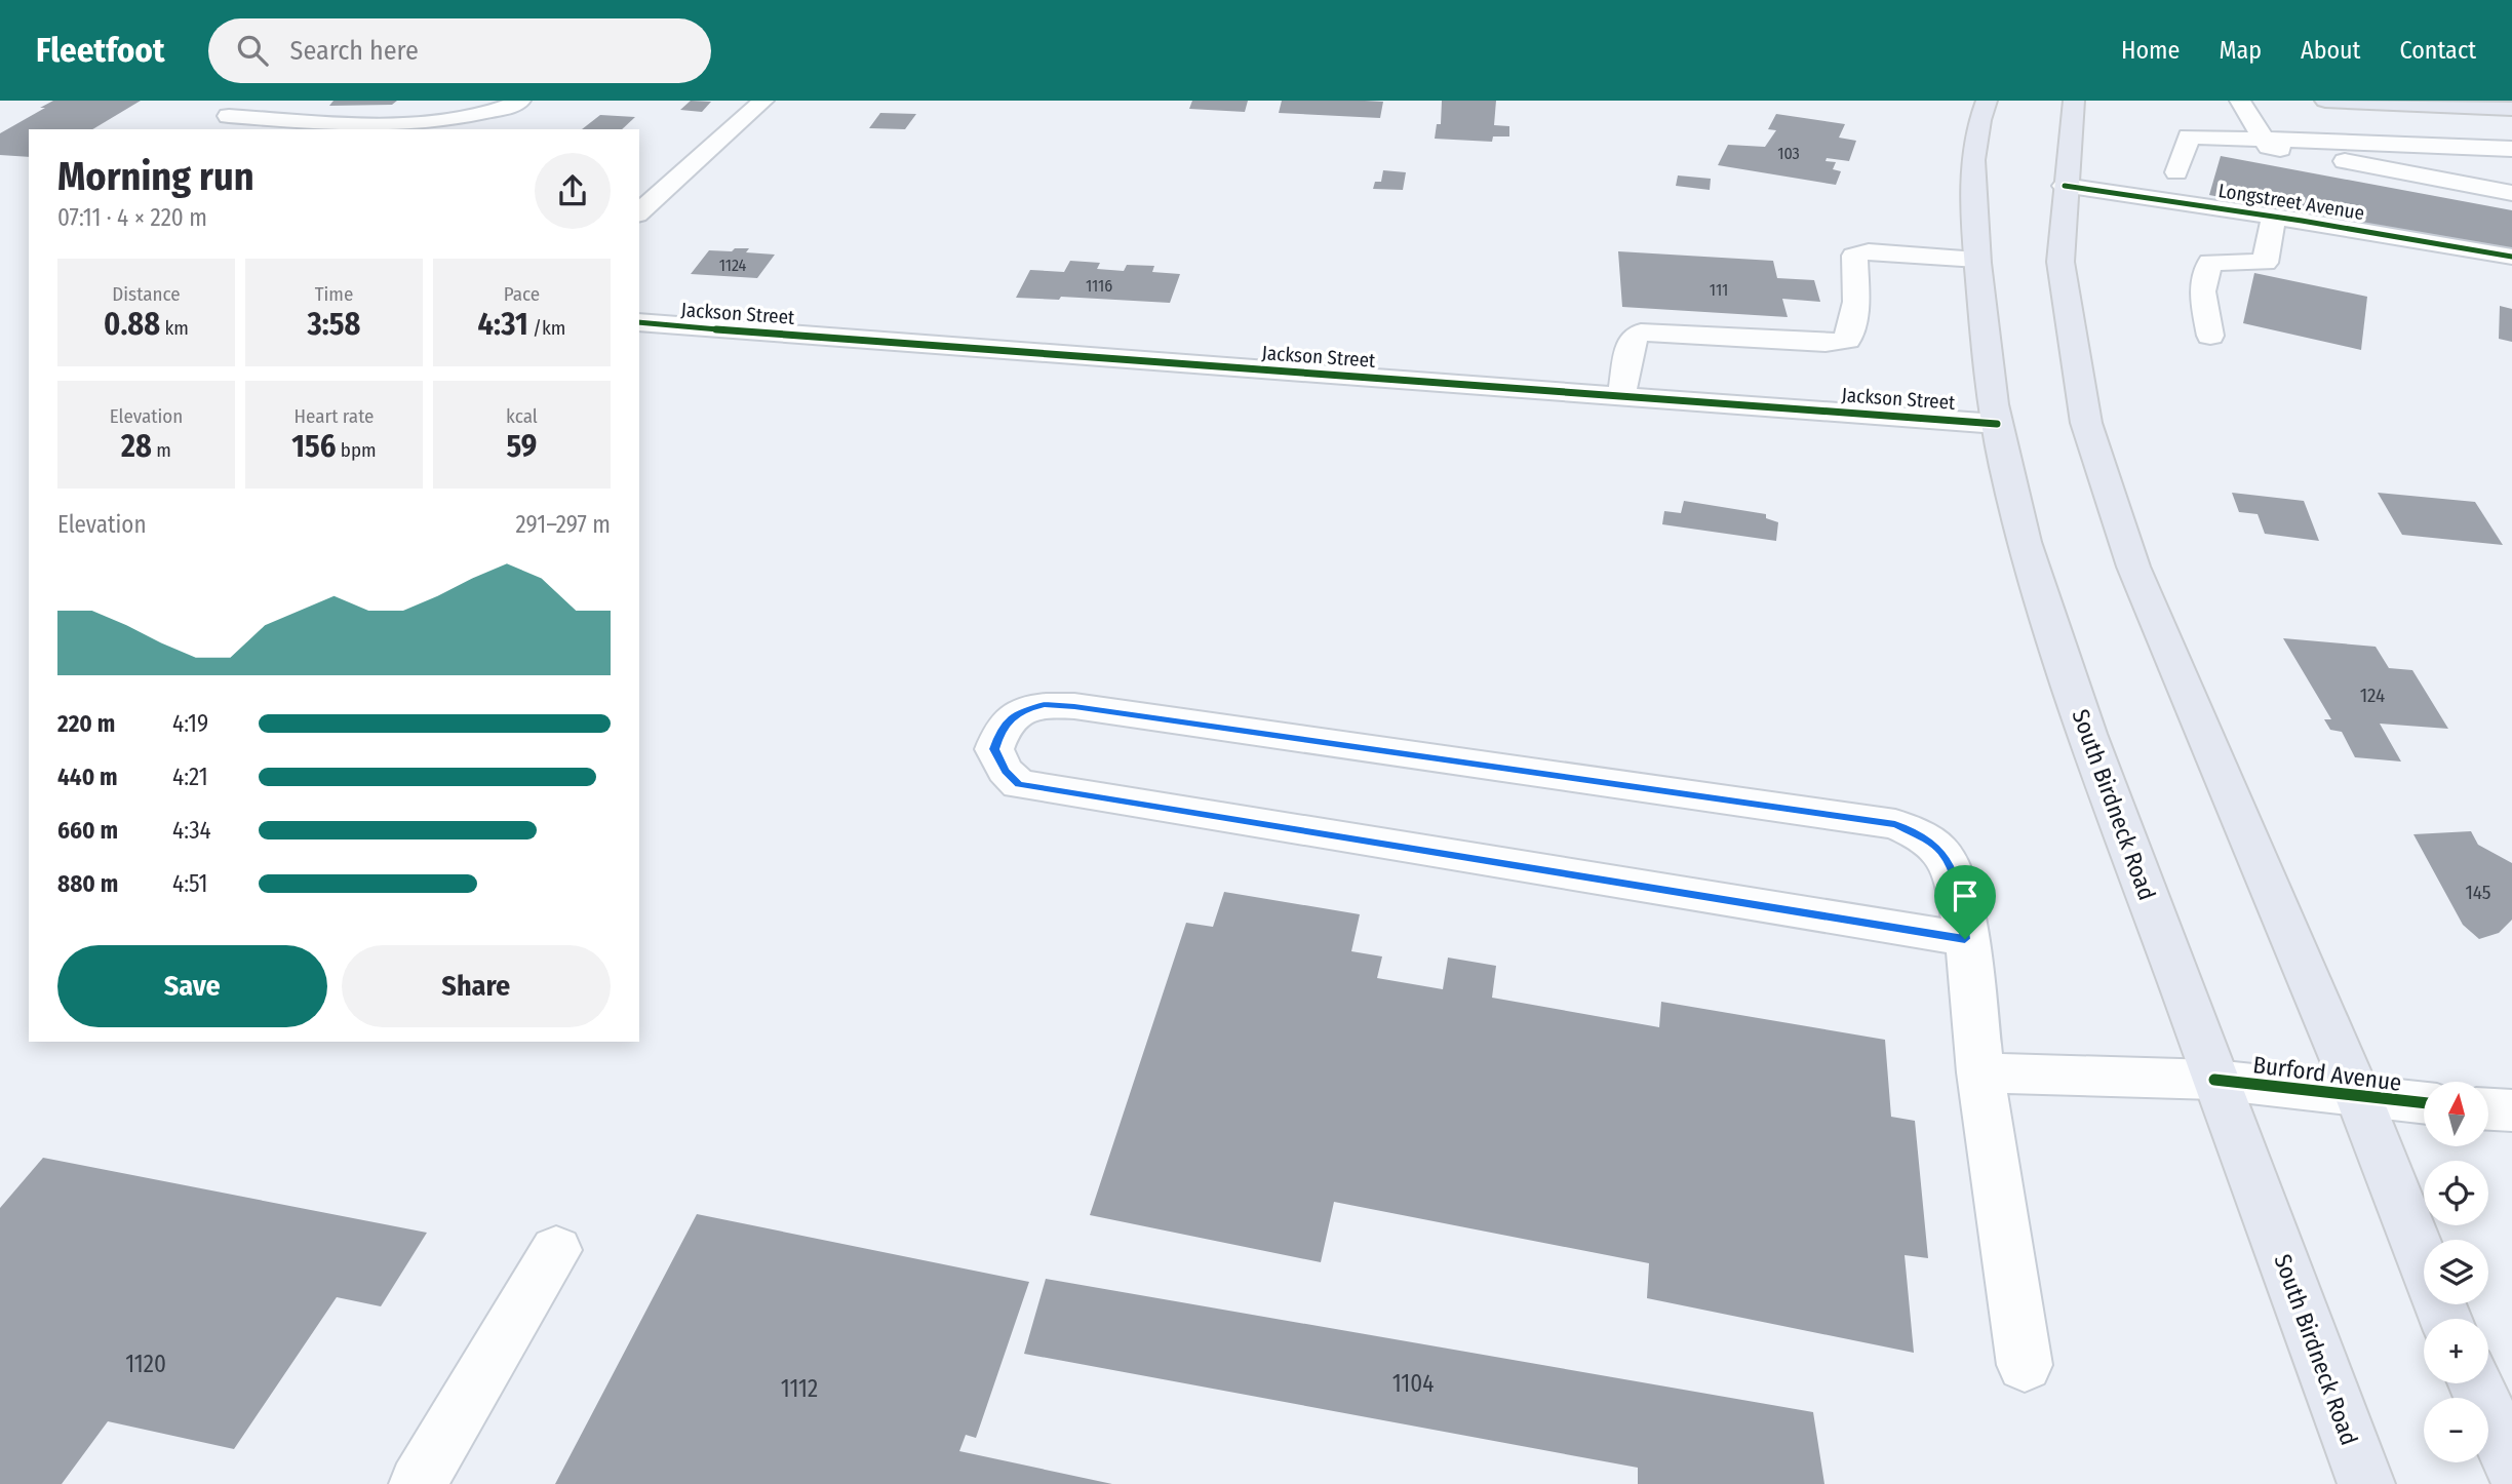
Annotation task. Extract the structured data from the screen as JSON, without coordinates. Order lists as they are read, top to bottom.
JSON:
{
  "streets": {
    "main road": ["South Birdneck Road"],
    "street": ["Longstreet Avenue", "Jackson Street", "Burford Avenue"]
  },
  "crossings": [
    ["Jackson Street", "South Birdneck Road"],
    ["South Birdneck Road", "Burford Avenue"]
  ],
  "house_numbers": [
    "103",
    "1124",
    "1116",
    "111",
    "124",
    "145",
    "1120",
    "1104",
    "1112"
  ],
  "north": "top",
  "page": {
    "header": "Fleetfoot",
    "search": "Search here",
    "nav": [
      "Home",
      "Map",
      "About",
      "Contact"
    ],
    "heading": ["Morning run", "07:11 · 4 × 220 m"],
    "stats": [
      ["Distance", "0.88 km"],
      ["Time", "3:58"],
      ["Pace", "4:31 /km"],
      ["Elevation", "28 m"],
      ["Heart rate", "156 bpm"],
      ["kcal", "59"]
    ],
    "chart": ["Elevation", "291–297 m"],
    "list": [
      {
        "name": "220 m",
        "note": "4:19"
      },
      {
        "name": "440 m",
        "note": "4:21"
      },
      {
        "name": "660 m",
        "note": "4:34"
      },
      {
        "name": "880 m",
        "note": "4:51"
      }
    ],
    "buttons": ["Save", "Share"],
    "map_buttons": ["+", "−"]
  }
}
